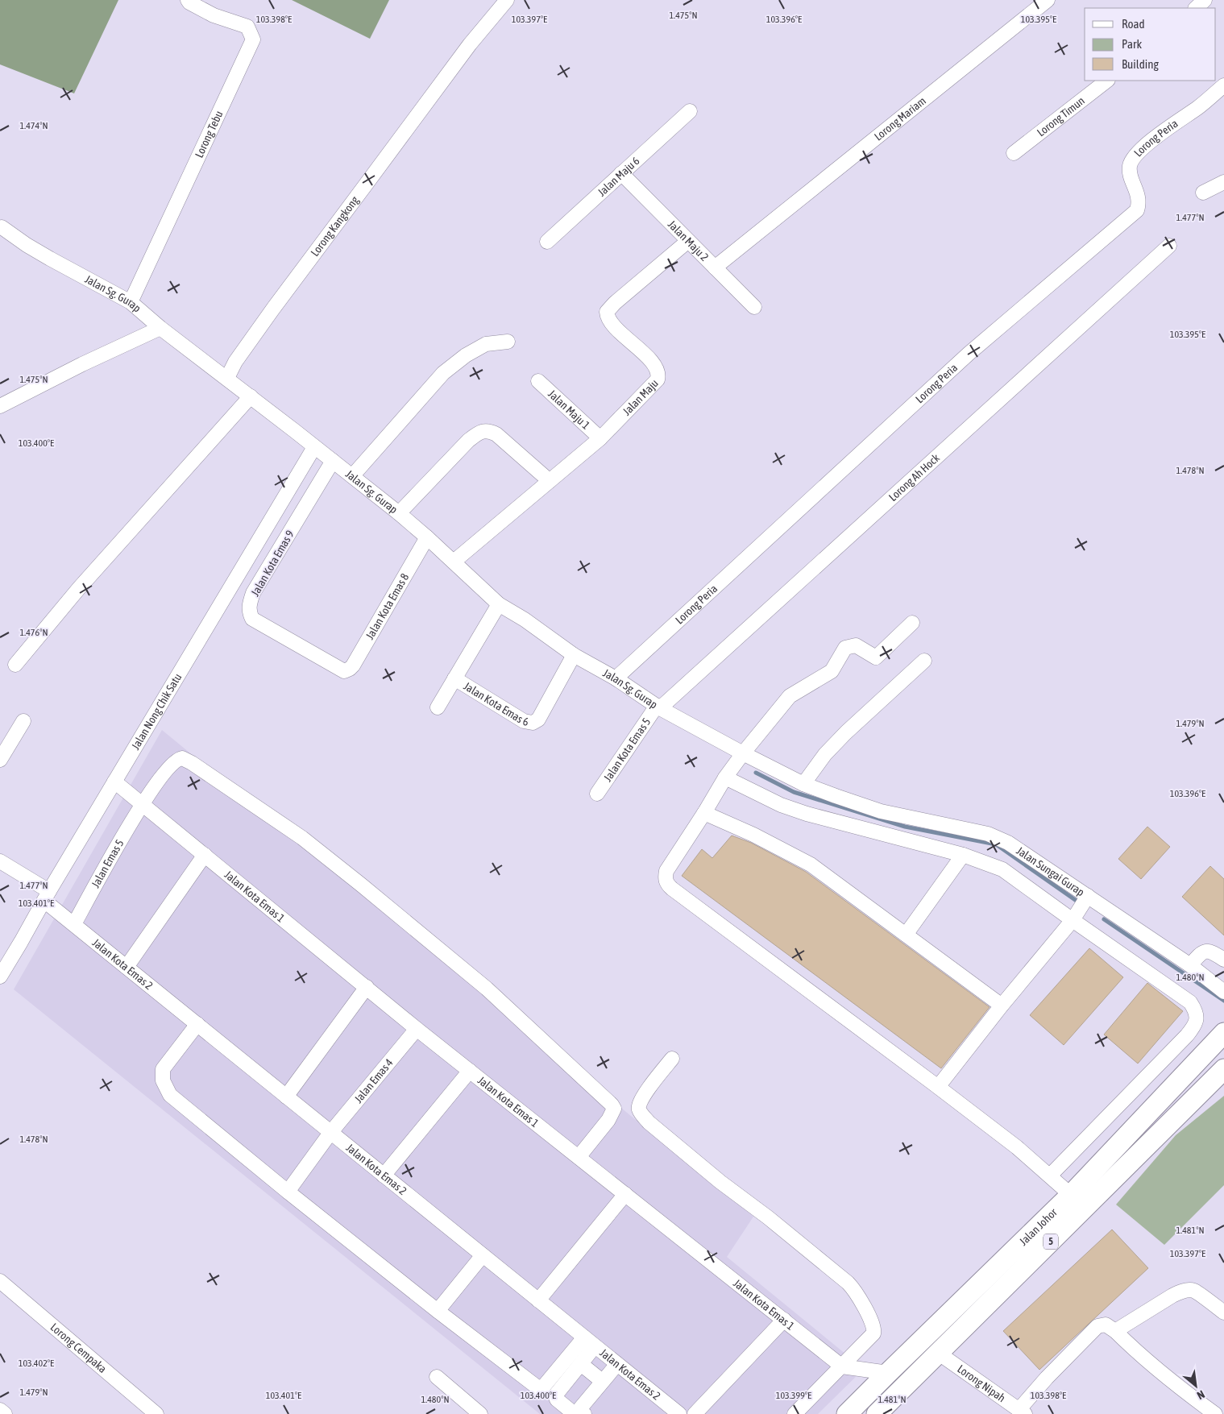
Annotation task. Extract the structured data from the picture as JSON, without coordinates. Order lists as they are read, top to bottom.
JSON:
{
  "streets": {
    "highway": ["Jalan Johor", "5"],
    "street": [
      "Lorong Timun",
      "Lorong Mariam",
      "Lorong Tebu",
      "Lorong Peria",
      "Jalan Maju 6",
      "Lorong Kangkong",
      "Jalan Maju 2",
      "Jalan Sg. Gurap",
      "Jalan Maju",
      "Jalan Maju 1",
      "Lorong Ah Hock",
      "Jalan Kota Emas 9",
      "Jalan Kota Emas 8",
      "Jalan Kota Emas 6",
      "Jalan Nong Chik Satu",
      "Jalan Kota Emas 5",
      "Jalan Emas 5",
      "Jalan Sungai Gurap",
      "Jalan Kota Emas 1",
      "Jalan Kota Emas 2",
      "Jalan Emas 4",
      "Lorong Cempaka",
      "Lorong Nipah"
    ]
  },
  "crossings": [
    ["Lorong Mariam", "Jalan Maju 2"],
    ["Lorong Tebu", "Jalan Sg. Gurap"],
    ["Lorong Peria", "Jalan Sg. Gurap"],
    ["Jalan Maju 6", "Jalan Maju 2"],
    ["Lorong Kangkong", "Jalan Sg. Gurap"],
    ["Jalan Maju 2", "Jalan Maju"],
    ["Jalan Sg. Gurap", "Jalan Maju"],
    ["Jalan Sg. Gurap", "Lorong Ah Hock"],
    ["Jalan Sg. Gurap", "Jalan Kota Emas 9"],
    ["Jalan Sg. Gurap", "Jalan Kota Emas 8"],
    ["Jalan Sg. Gurap", "Jalan Kota Emas 6"],
    ["Jalan Sg. Gurap", "Jalan Nong Chik Satu"],
    ["Jalan Sg. Gurap", "Jalan Kota Emas 5"],
    ["Jalan Sg. Gurap", "Jalan Sungai Gurap"],
    ["Jalan Maju", "Jalan Maju 1"],
    ["Lorong Ah Hock", "Jalan Kota Emas 5"],
    ["Jalan Kota Emas 9", "Jalan Kota Emas 8"],
    ["Jalan Nong Chik Satu", "Jalan Kota Emas 1"],
    ["Jalan Nong Chik Satu", "Jalan Kota Emas 2"],
    ["Jalan Emas 5", "Jalan Kota Emas 1"],
    ["Jalan Emas 5", "Jalan Kota Emas 2"],
    ["Jalan Kota Emas 1", "Jalan Emas 4"],
    ["Jalan Kota Emas 2", "Jalan Emas 4"],
    ["Jalan Johor", "Lorong Nipah"]
  ],
  "legend": ["Road", "Park", "Building"],
  "north": "bottom right",
  "coordinates": [
    "1.475°N",
    "103.398°E",
    "103.397°E",
    "103.396°E",
    "103.395°E",
    "1.474°N",
    "1.477°N",
    "103.400°E",
    "1.478°N",
    "1.476°N",
    "1.479°N",
    "103.401°E",
    "1.480°N",
    "1.481°N",
    "103.402°E",
    "103.399°E"
  ]
}
